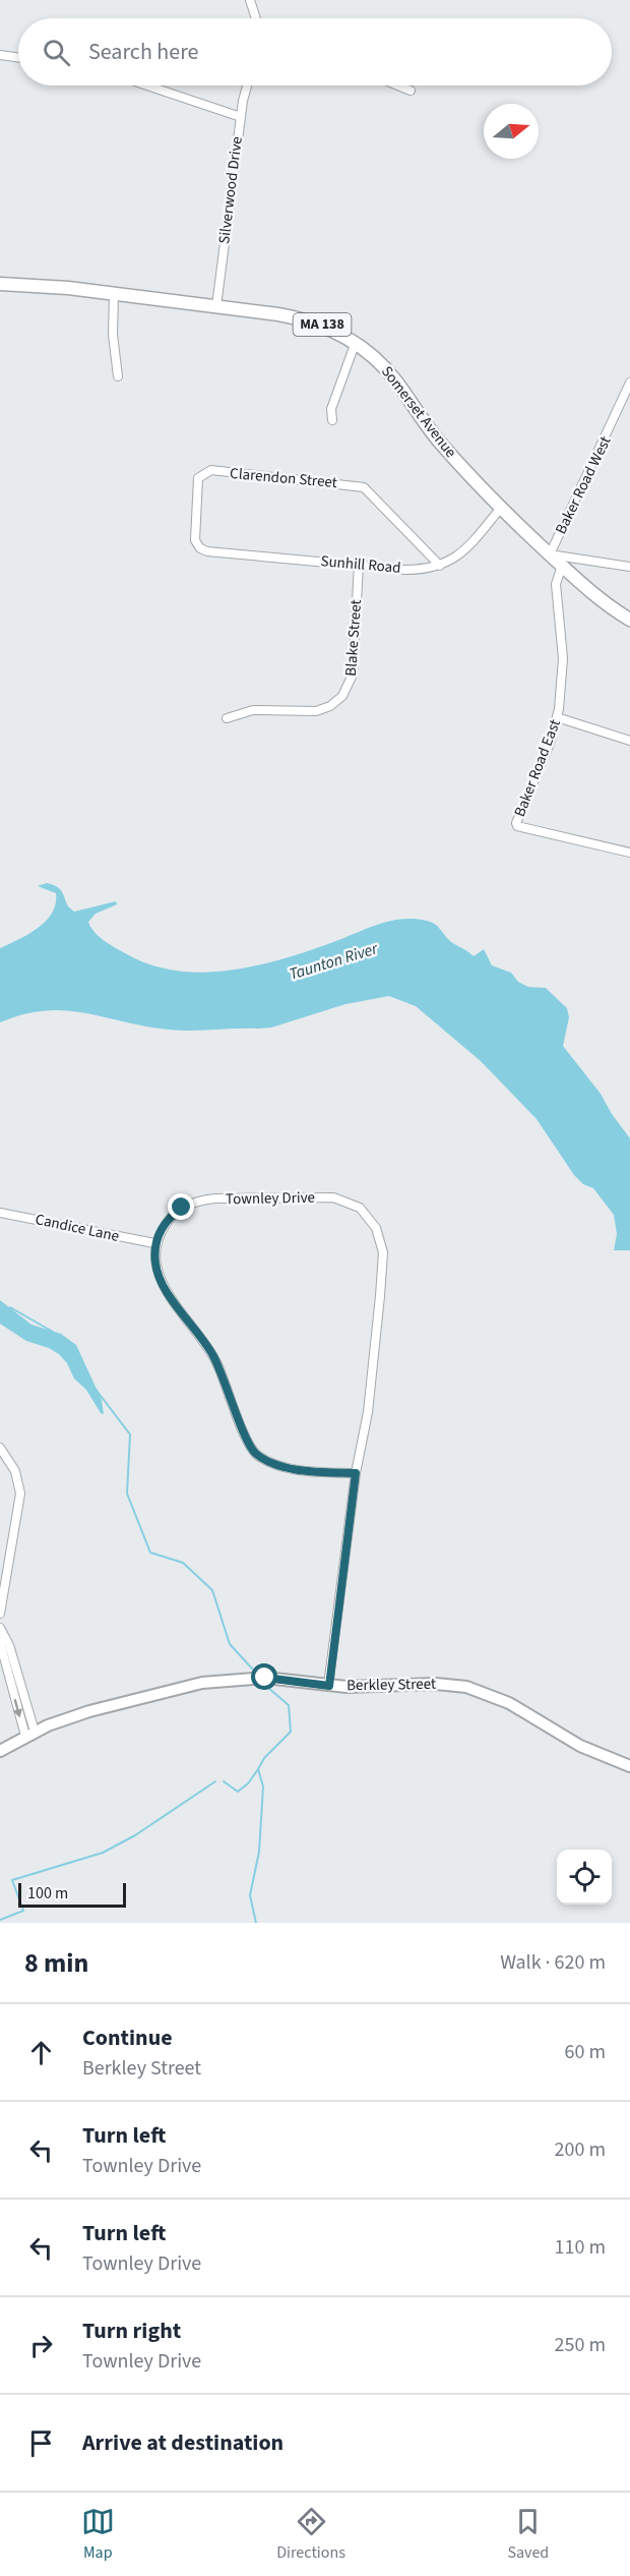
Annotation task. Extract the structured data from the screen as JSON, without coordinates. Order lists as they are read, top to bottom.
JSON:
{
  "streets": {
    "main road": ["MA 138", "Somerset Avenue", "Berkley Street"],
    "street": [
      "Silverwood Drive",
      "Clarendon Street",
      "Baker Road West",
      "Sunhill Road",
      "Blake Street",
      "Baker Road East",
      "Townley Drive",
      "Candice Lane"
    ]
  },
  "crossings": [
    ["Silverwood Drive", "Somerset Avenue"],
    ["MA 138", "Somerset Avenue"],
    ["MA 138", "Baker Road West"],
    ["MA 138", "Baker Road East"],
    ["Somerset Avenue", "Baker Road West"],
    ["Somerset Avenue", "Sunhill Road"],
    ["Clarendon Street", "Sunhill Road"],
    ["Sunhill Road", "Blake Street"],
    ["Townley Drive", "Candice Lane"],
    ["Townley Drive", "Berkley Street"]
  ],
  "water": ["Taunton River"],
  "scale_bar": "100 m",
  "north": "right",
  "page": {
    "search": "Search here",
    "scale": "100 m",
    "heading": ["8 min", "Walk · 620 m"],
    "list": [
      ["Continue", "Berkley Street", "60 m"],
      ["Turn left", "Townley Drive", "200 m"],
      ["Turn left", "Townley Drive", "110 m"],
      ["Turn right", "Townley Drive", "250 m"],
      "Arrive at destination"
    ],
    "nav": ["Map", "Directions", "Saved"]
  }
}
